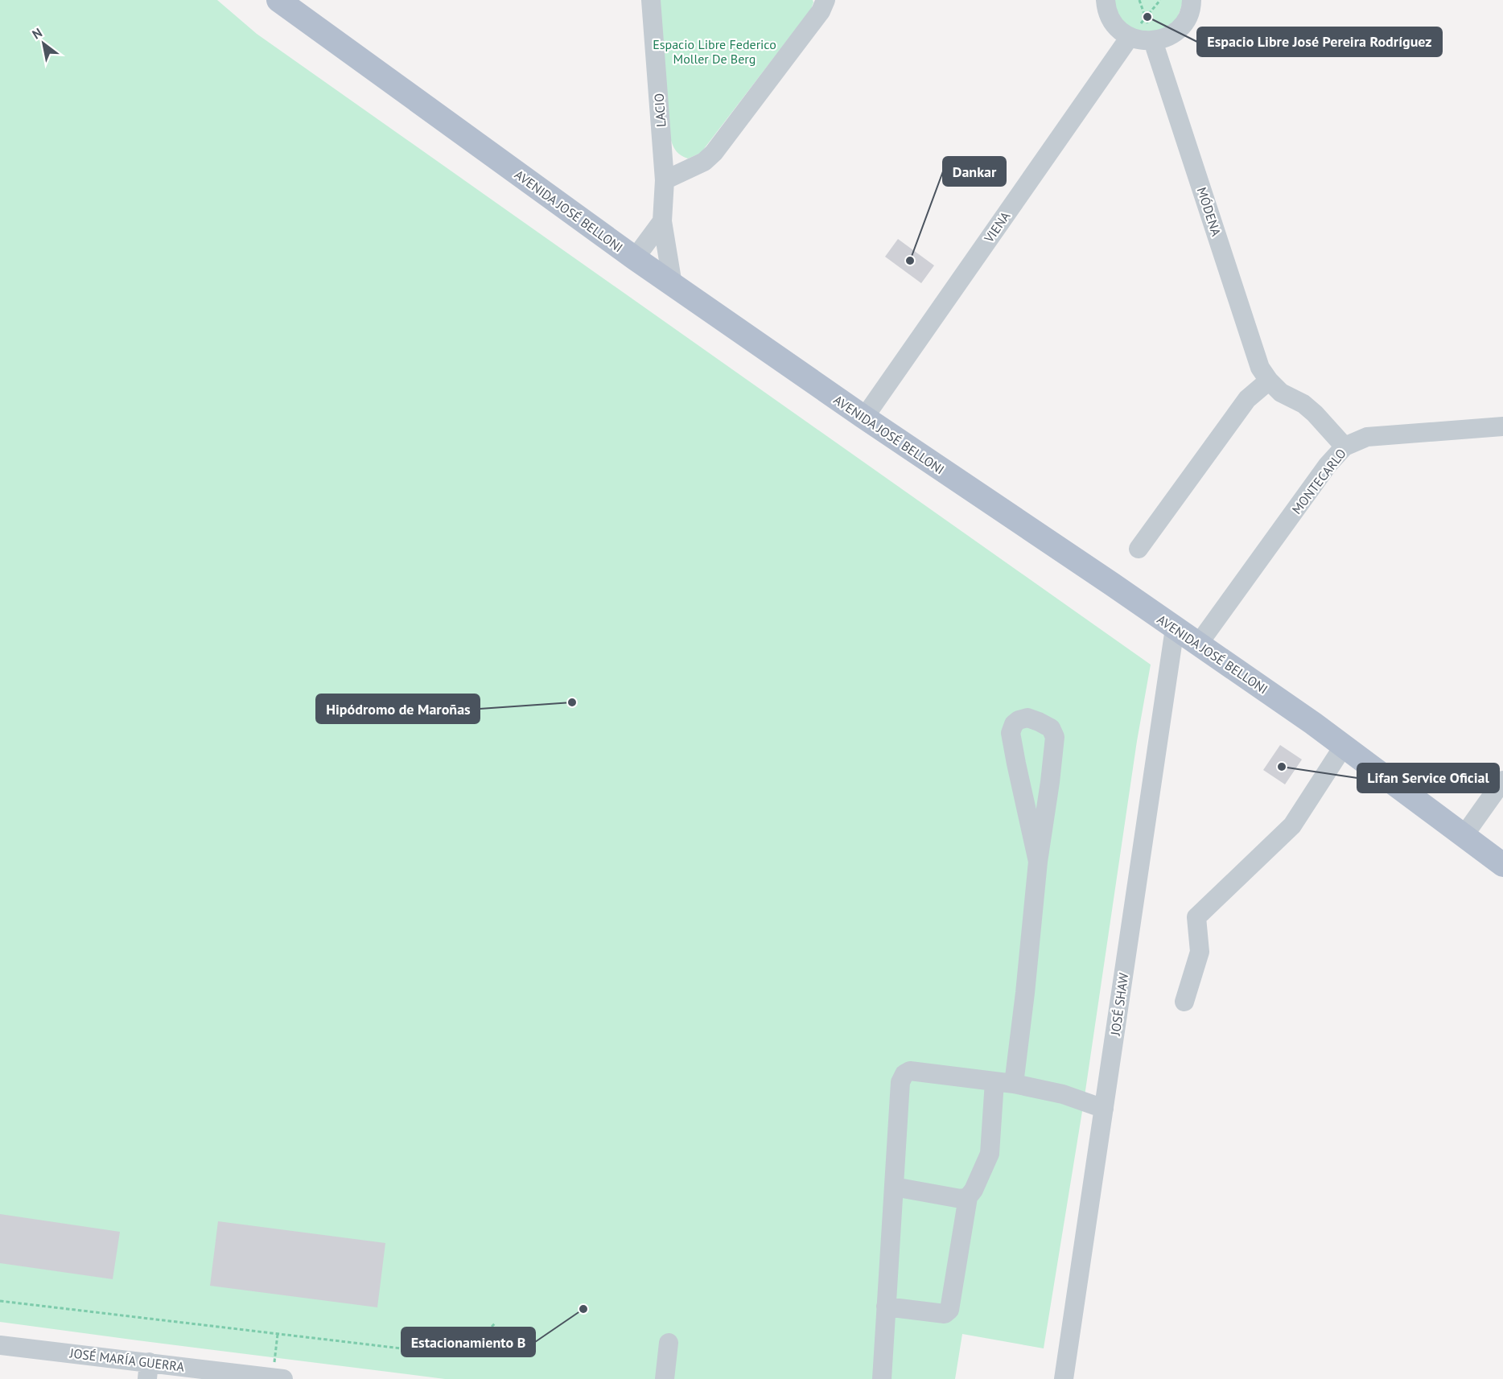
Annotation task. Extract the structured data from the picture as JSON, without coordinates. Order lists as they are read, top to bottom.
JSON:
{
  "streets": {
    "main road": ["AVENIDA JOSÉ BELLONI"],
    "street": [
      "LACIO",
      "MÓDENA",
      "VIENA",
      "MONTECARLO",
      "JOSÉ SHAW",
      "JOSÉ MARÍA GUERRA"
    ]
  },
  "crossings": [
    ["LACIO", "AVENIDA JOSÉ BELLONI"],
    ["AVENIDA JOSÉ BELLONI", "VIENA"],
    ["AVENIDA JOSÉ BELLONI", "MONTECARLO"],
    ["AVENIDA JOSÉ BELLONI", "JOSÉ SHAW"],
    ["MÓDENA", "MONTECARLO"]
  ],
  "parks": ["Espacio Libre Federico Moller De Berg"],
  "places": [
    "Espacio Libre José Pereira Rodríguez",
    "Dankar",
    "Hipódromo de Maroñas",
    "Lifan Service Oficial",
    "Estacionamiento B"
  ],
  "north": "top left"
}
